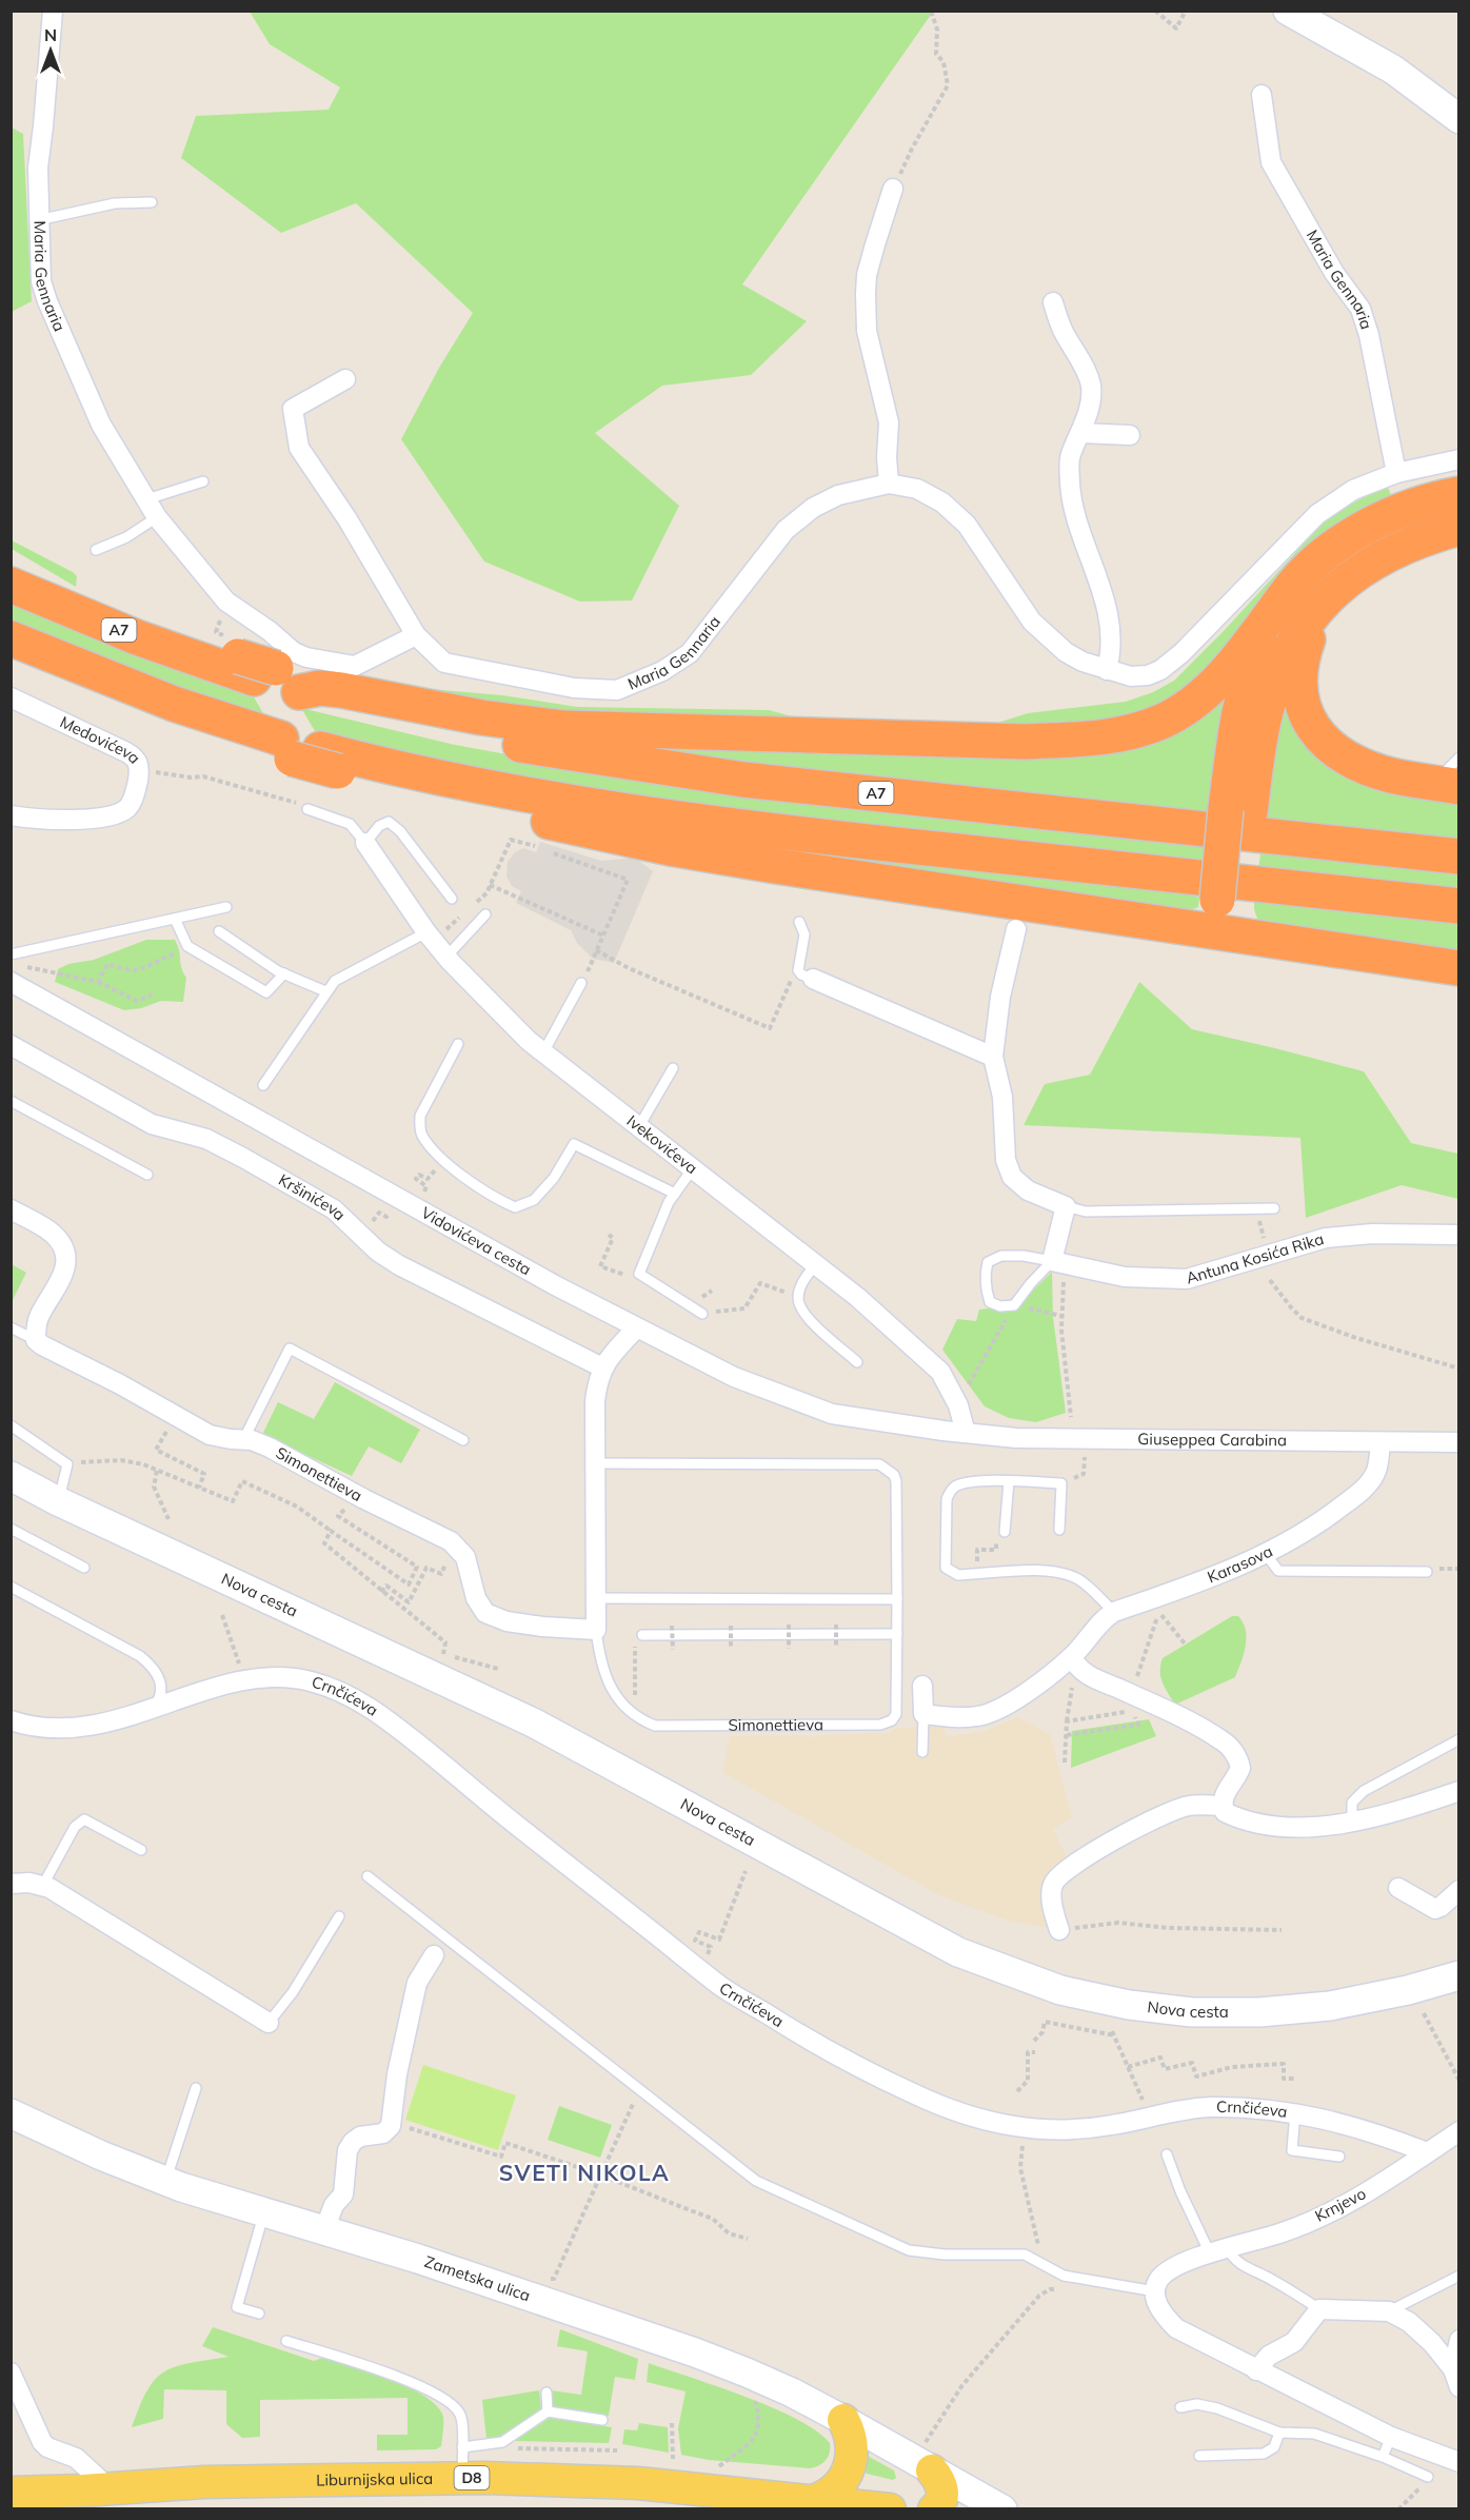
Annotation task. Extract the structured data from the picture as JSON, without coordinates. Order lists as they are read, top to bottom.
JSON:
{
  "streets": {
    "highway": ["A7"],
    "main road": ["D8", "Liburnijska ulica"],
    "street": [
      "Maria Gennaria",
      "Medovićeva",
      "Ivekovićeva",
      "Kršinićeva",
      "Vidovićeva cesta",
      "Antuna Kosića Rika",
      "Giuseppea Carabina",
      "Simonettieva",
      "Karasova",
      "Nova cesta",
      "Crnčićeva",
      "Krnjevo",
      "Zametska ulica"
    ]
  },
  "crossings": [
    ["Ivekovićeva", "Vidovićeva cesta"],
    ["Ivekovićeva", "Giuseppea Carabina"],
    ["Kršinićeva", "Simonettieva"],
    ["Vidovićeva cesta", "Giuseppea Carabina"],
    ["Vidovićeva cesta", "Simonettieva"],
    ["Giuseppea Carabina", "Karasova"],
    ["Crnčićeva", "Krnjevo"]
  ],
  "districts": ["SVETI NIKOLA"],
  "north": "top"
}
